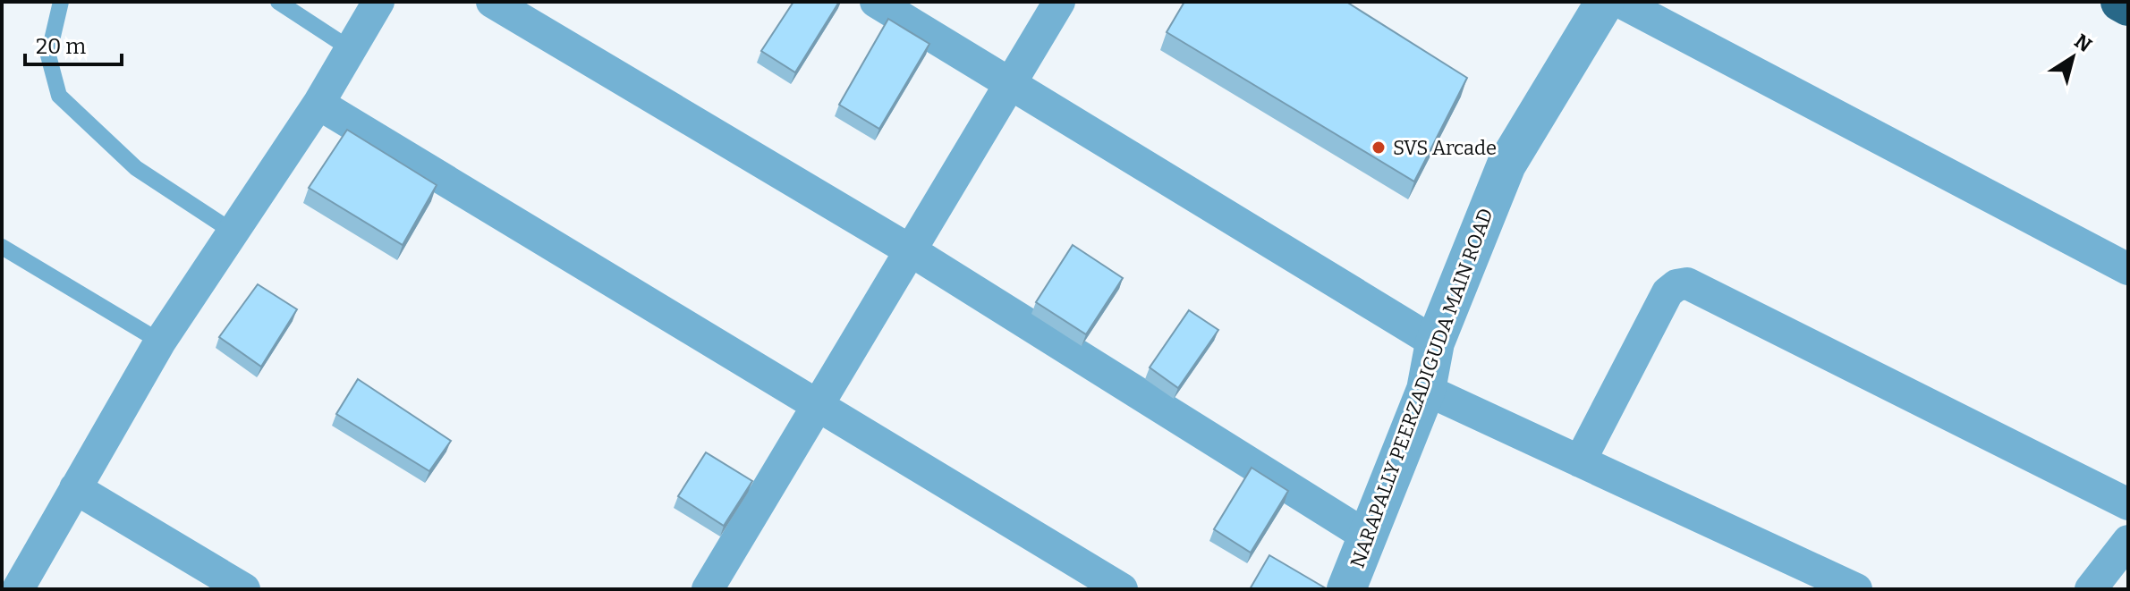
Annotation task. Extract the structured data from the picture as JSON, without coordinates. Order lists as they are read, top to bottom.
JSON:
{
  "streets": {
    "street": ["NARAPALLY PEERZADIGUDA MAIN ROAD"]
  },
  "places": ["SVS Arcade"],
  "scale_bar": "20 m",
  "north": "top right"
}
